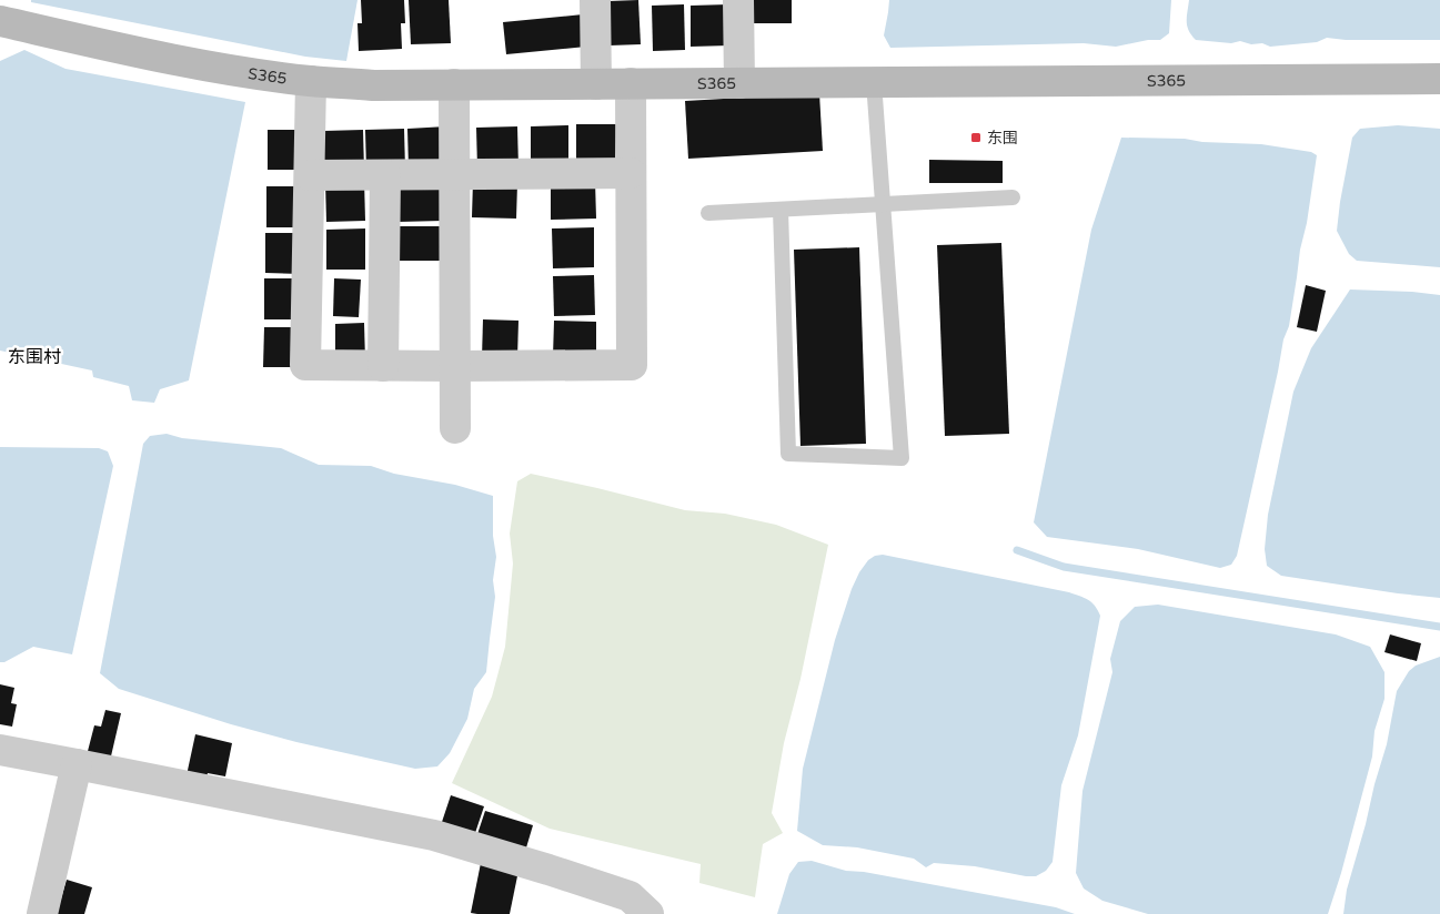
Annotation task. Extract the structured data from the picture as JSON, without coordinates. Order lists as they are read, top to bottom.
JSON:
{
  "streets": {
    "street": ["S365"]
  },
  "districts": ["东围村"],
  "places": {
    "transit": ["东围"]
  }
}
